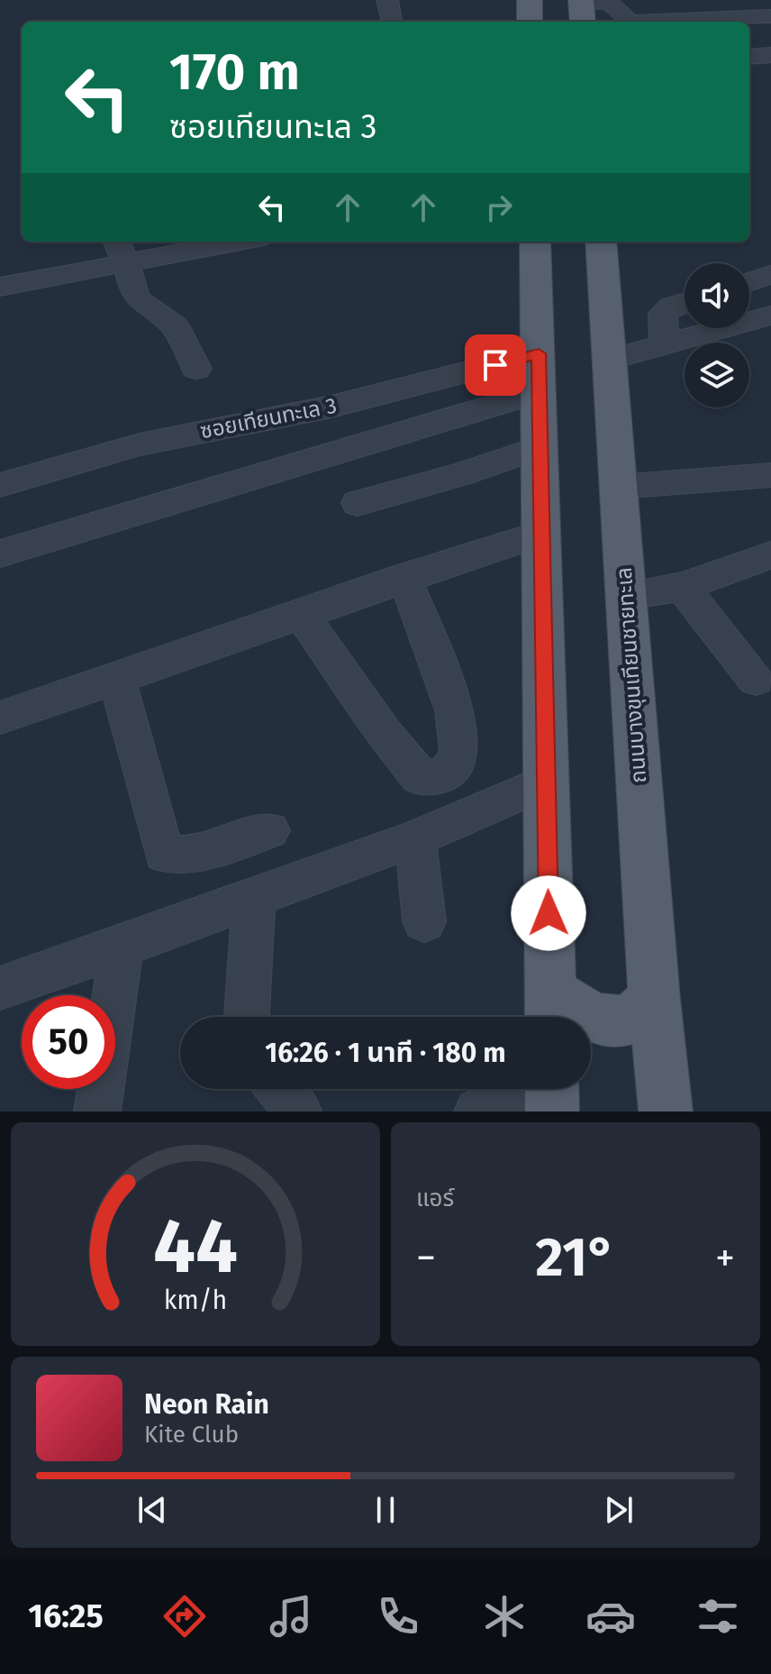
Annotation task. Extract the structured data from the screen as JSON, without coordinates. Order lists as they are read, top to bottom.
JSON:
{
  "streets": {
    "main road": ["ถนนบางขุนเทียนชายทะเล"],
    "street": ["ซอยเทียนทะเล 3"]
  },
  "page": {
    "turn": ["170 m", "ซอยเทียนทะเล 3"],
    "limit": "50",
    "trip": "16:26 · 1 นาที · 180 m",
    "tile": "แอร์",
    "heat": ["−", "21°", "+"],
    "song": ["Neon Rain", "Kite Club"],
    "tabs": "16:25",
    "gauge": ["44", "km/h"]
  }
}
